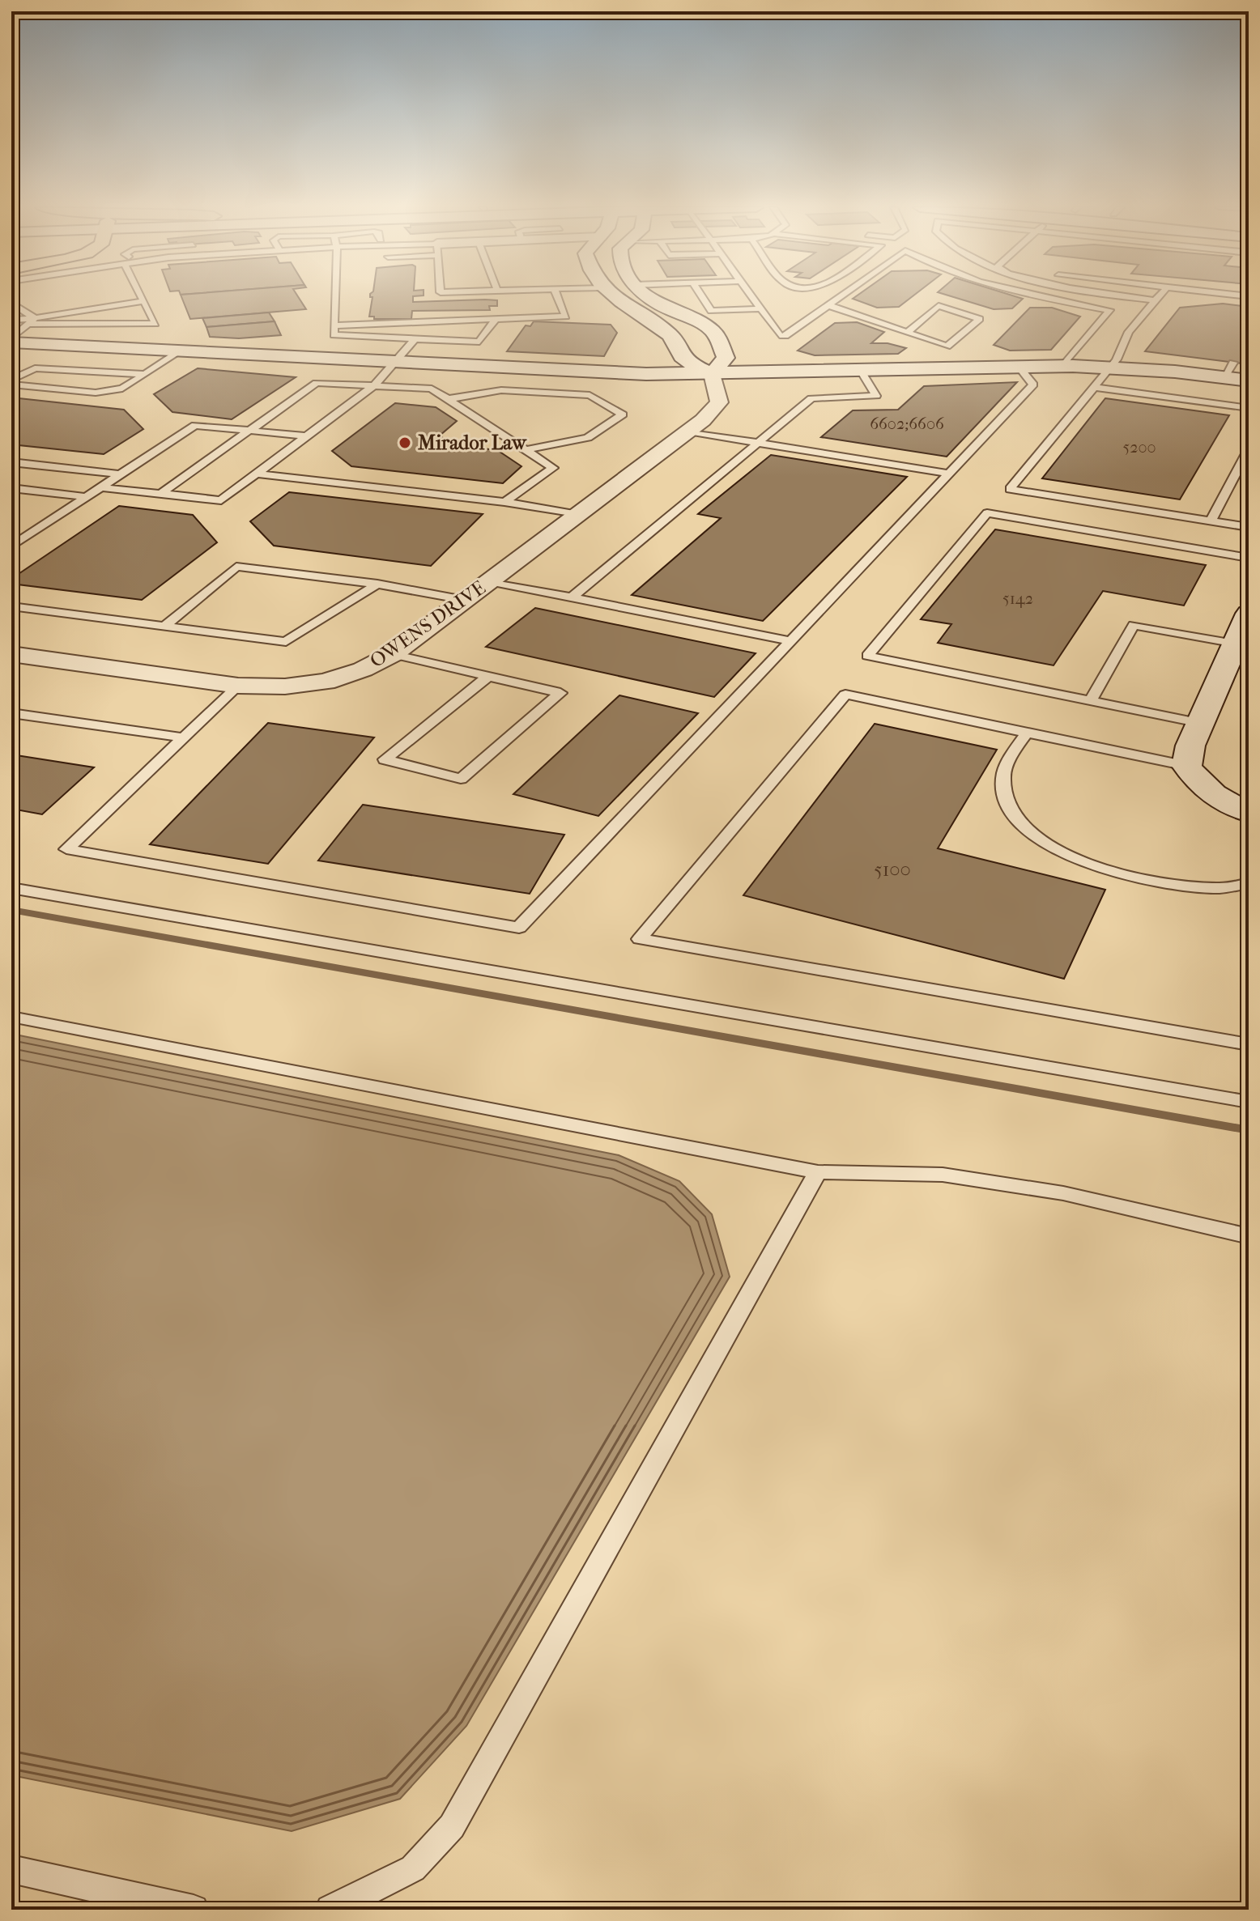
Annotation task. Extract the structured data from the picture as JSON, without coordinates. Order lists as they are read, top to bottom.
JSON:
{
  "streets": {
    "street": ["OWENS DRIVE"]
  },
  "places": ["Mirador Law"],
  "house_numbers": [
    "6602;6606",
    "5200",
    "5142",
    "5100"
  ]
}
